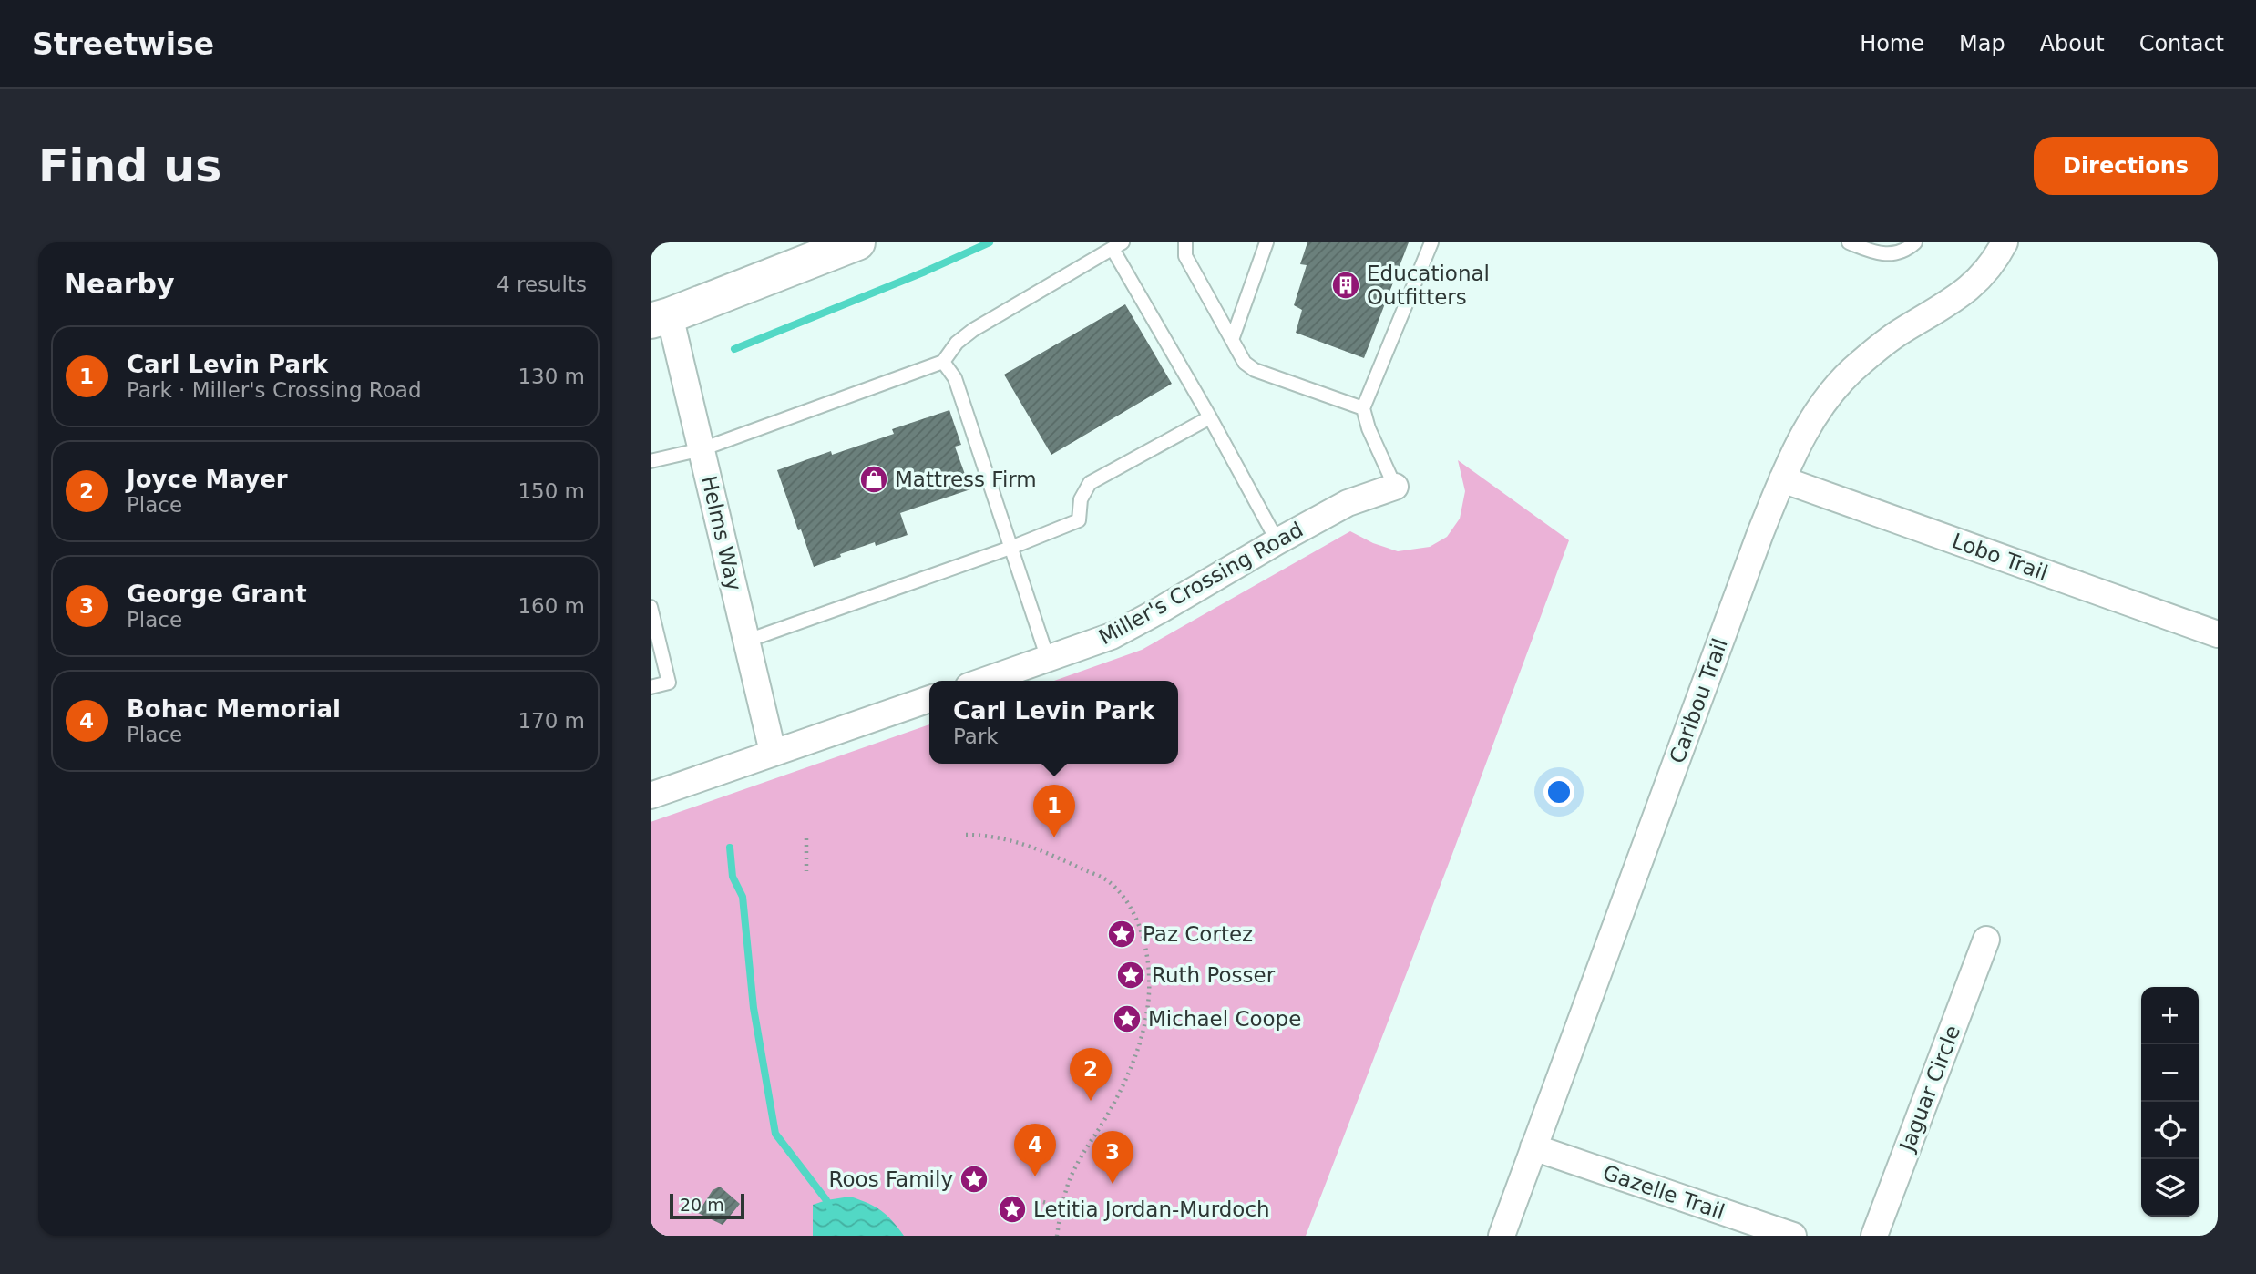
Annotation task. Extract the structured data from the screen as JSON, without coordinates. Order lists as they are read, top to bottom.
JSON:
{
  "streets": {
    "street": [
      "Helms Way",
      "Lobo Trail",
      "Miller's Crossing Road",
      "Caribou Trail",
      "Jaguar Circle",
      "Gazelle Trail"
    ]
  },
  "crossings": [
    ["Lobo Trail", "Caribou Trail"],
    ["Caribou Trail", "Gazelle Trail"]
  ],
  "places": {
    "building": ["Educational Outfitters"],
    "shop": ["Mattress Firm"],
    "place": [
      "Paz Cortez",
      "Ruth Posser",
      "Michael Coope",
      "Roos Family",
      "Letitia Jordan-Murdoch"
    ]
  },
  "scale_bar": "20 m",
  "page": {
    "header": "Streetwise",
    "nav": [
      "Home",
      "Map",
      "About",
      "Contact"
    ],
    "buttons": "Directions",
    "title": "Find us",
    "heading": ["Nearby", "4 results"],
    "list": [
      {
        "mark": "1",
        "name": "Carl Levin Park",
        "note": "Park · Miller's Crossing Road",
        "value": "130 m"
      },
      {
        "mark": "2",
        "name": "Joyce Mayer",
        "note": "Place",
        "value": "150 m"
      },
      {
        "mark": "3",
        "name": "George Grant",
        "note": "Place",
        "value": "160 m"
      },
      {
        "mark": "4",
        "name": "Bohac Memorial",
        "note": "Place",
        "value": "170 m"
      }
    ],
    "popup": ["Carl Levin Park", "Park"],
    "pins": [
      "1",
      "2",
      "4",
      "3"
    ],
    "map_buttons": ["+", "−"],
    "scale": "20 m"
  }
}
